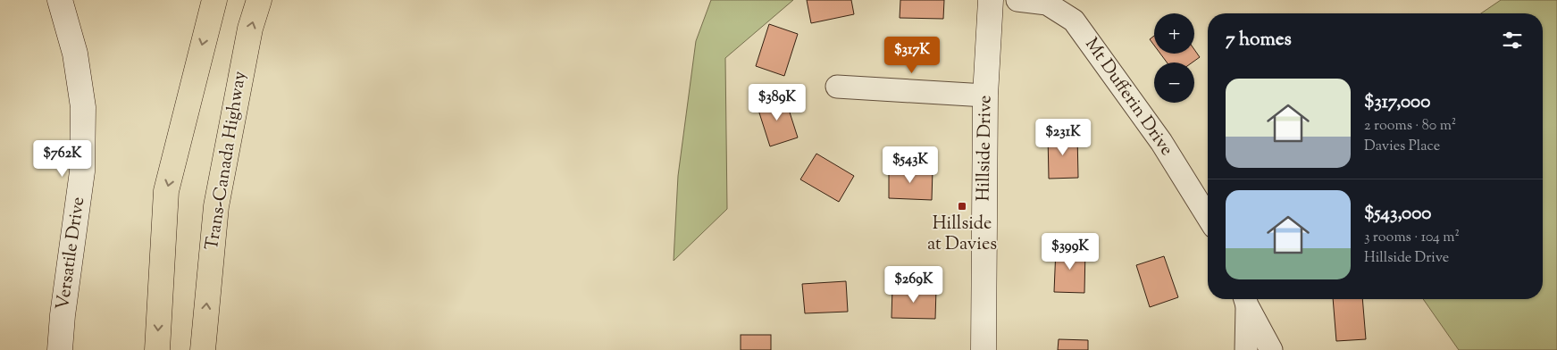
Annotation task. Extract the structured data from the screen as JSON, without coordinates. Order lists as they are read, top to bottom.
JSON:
{
  "streets": {
    "highway": ["Trans-Canada Highway"],
    "street": ["Mt Dufferin Drive", "Hillside Drive", "Versatile Drive"]
  },
  "places": {
    "transit": ["Hillside at Davies"]
  },
  "page": {
    "map_buttons": ["+", "−"],
    "heading": "7 homes",
    "price": [
      "$317K",
      "$389K",
      "$231K",
      "$762K",
      "$543K",
      "$399K",
      "$269K"
    ],
    "list": [
      {
        "name": "$317,000",
        "note": "2 rooms · 80 m² · Davies Place"
      },
      {
        "name": "$543,000",
        "note": "3 rooms · 104 m² · Hillside Drive"
      }
    ]
  }
}
